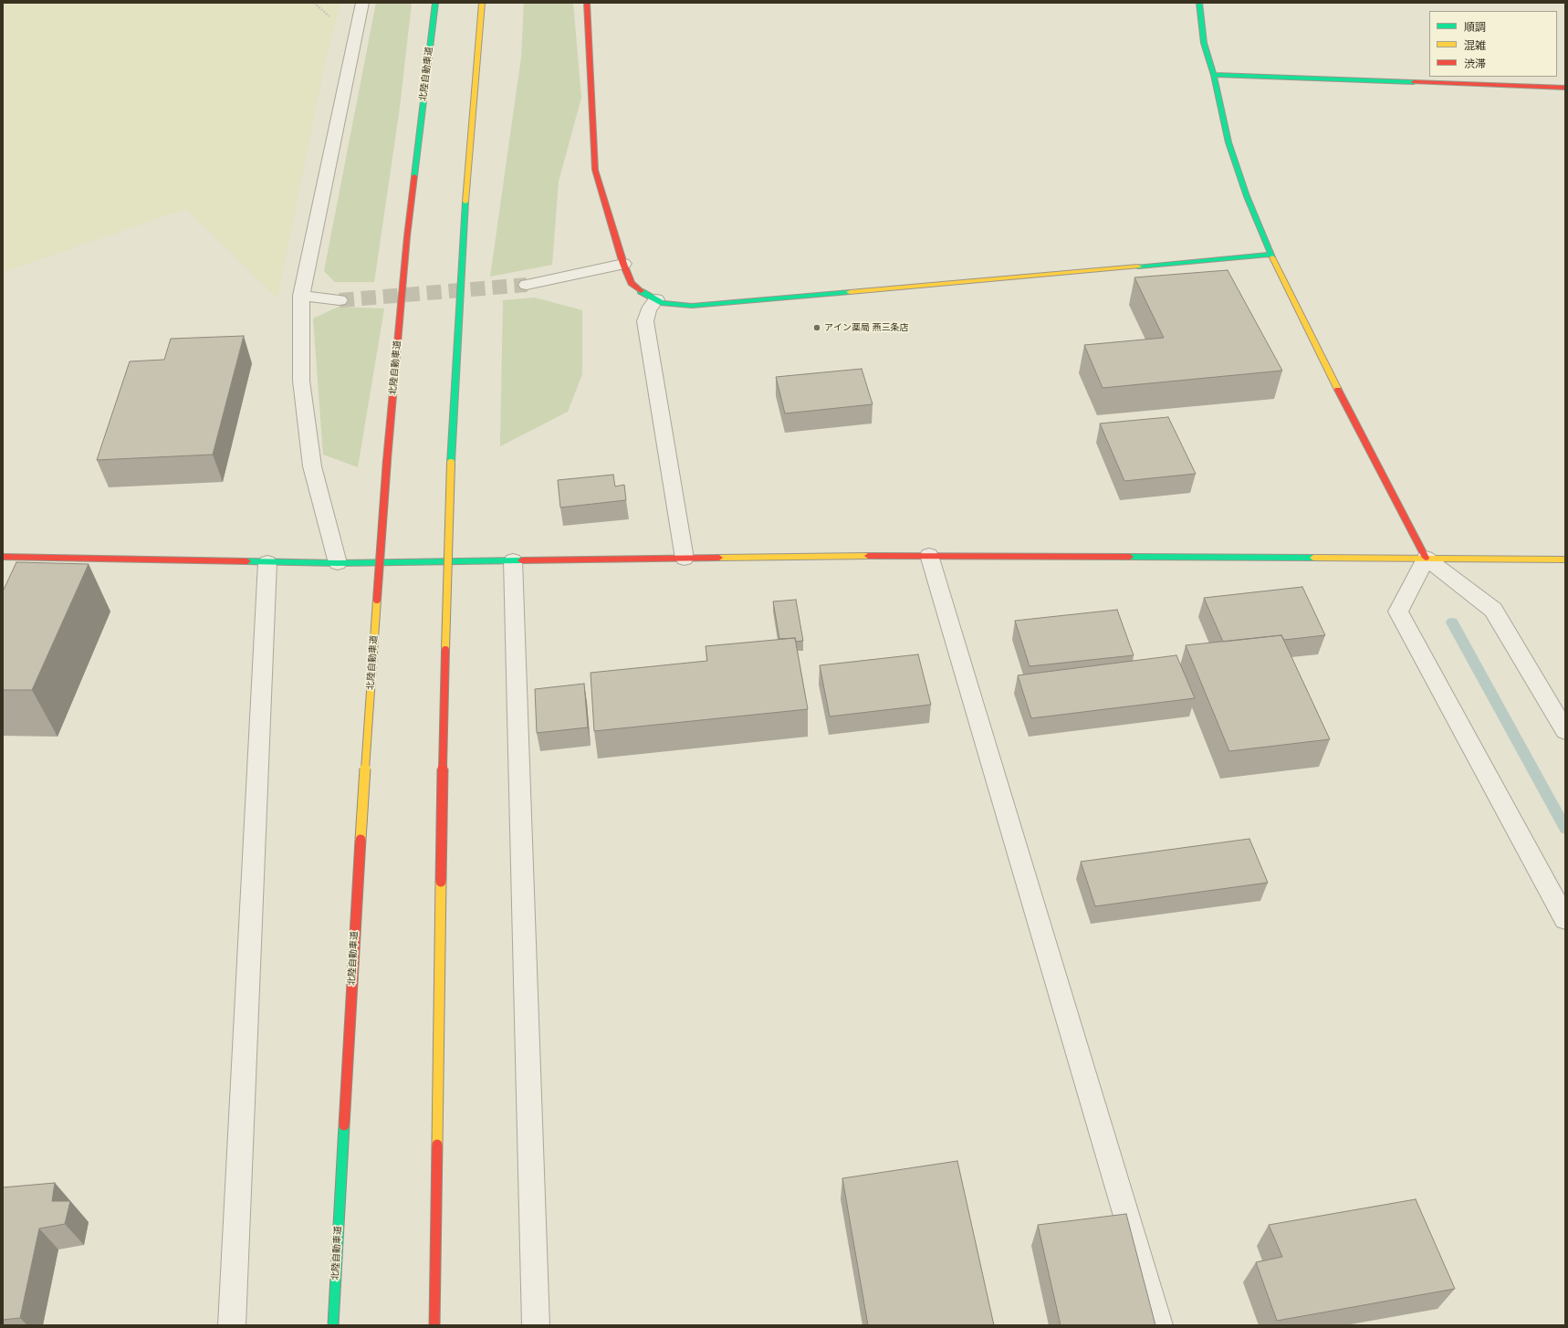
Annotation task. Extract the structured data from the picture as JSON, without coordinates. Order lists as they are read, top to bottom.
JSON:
{
  "streets": {
    "main road": ["北陸自動車道"]
  },
  "places": ["アイン薬局 燕三条店"],
  "legend": ["順調", "混雑", "渋滞"]
}
